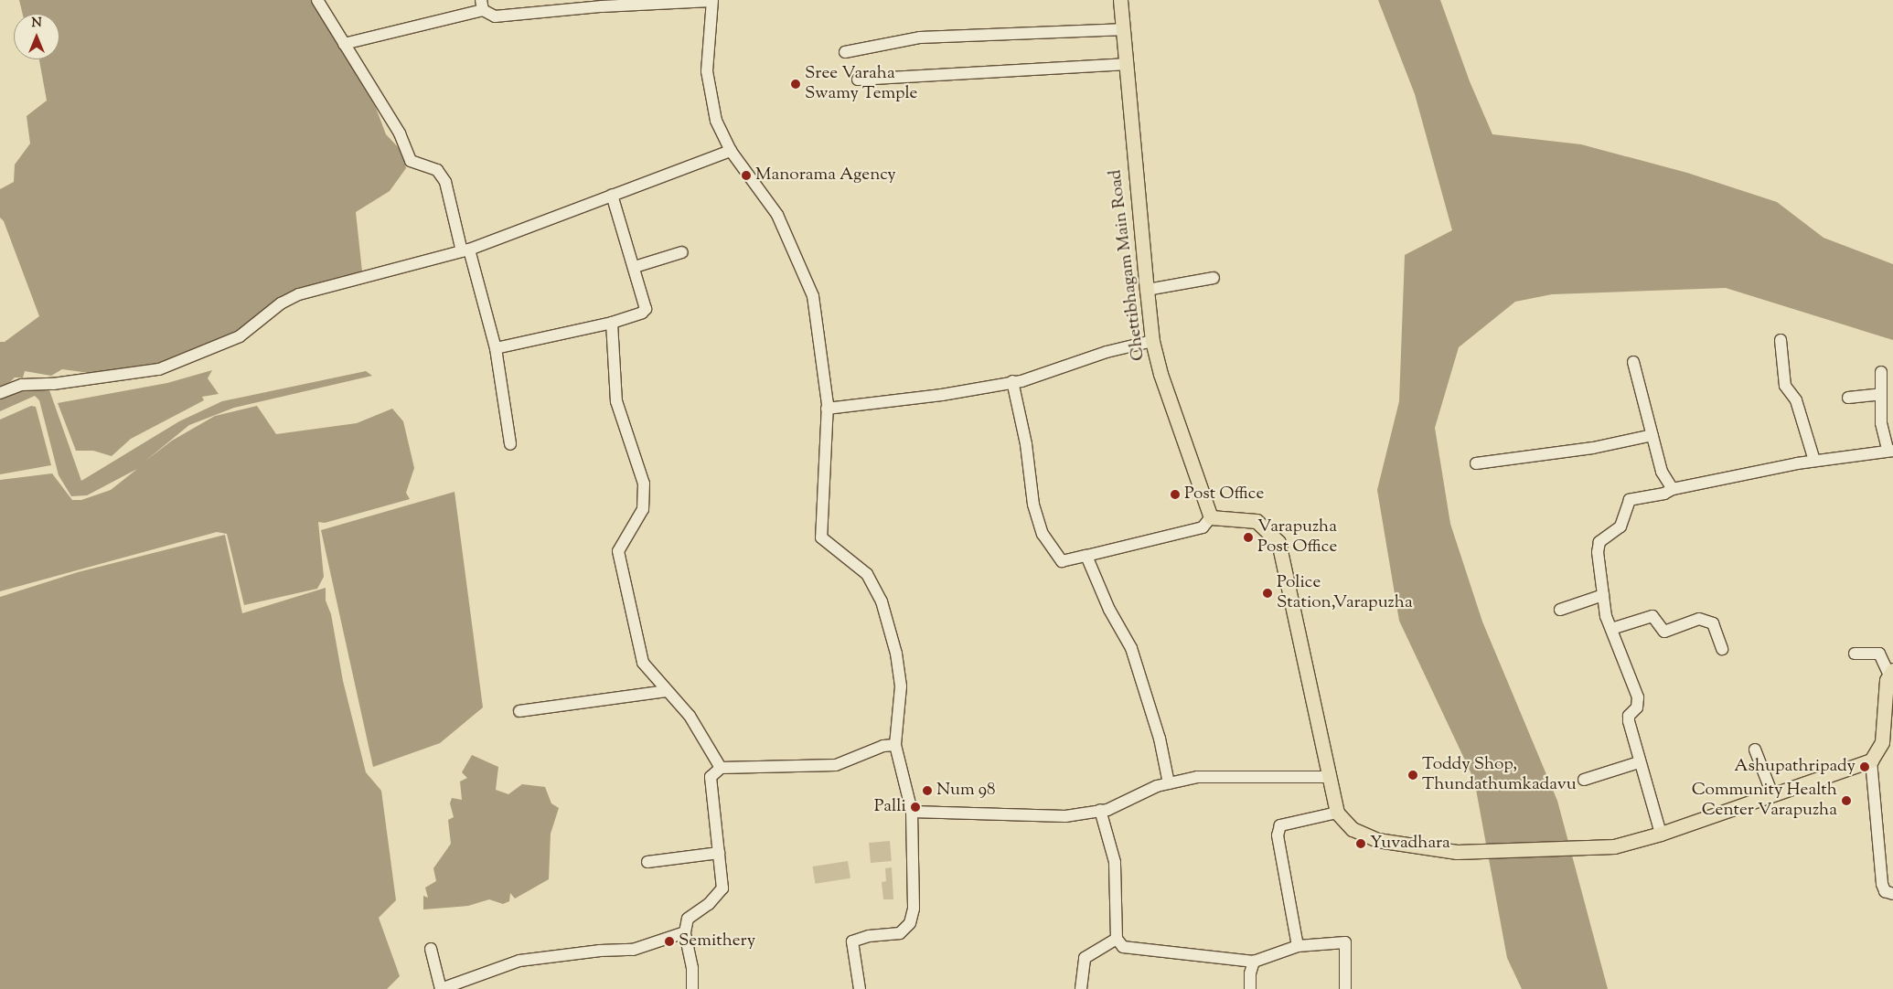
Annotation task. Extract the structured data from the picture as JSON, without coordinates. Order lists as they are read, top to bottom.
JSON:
{
  "streets": {
    "main road": ["Chettibhagam Main Road"]
  },
  "places": [
    "Sree Varaha Swamy Temple",
    "Manorama Agency",
    "Post Office",
    "Varapuzha Post Office",
    "Police Station,Varapuzha",
    "Ashupathripady",
    "Toddy Shop, Thundathumkadavu",
    "Num 98",
    "Community Health Center Varapuzha",
    "Palli",
    "Yuvadhara",
    "Semithery"
  ],
  "north": "top"
}
